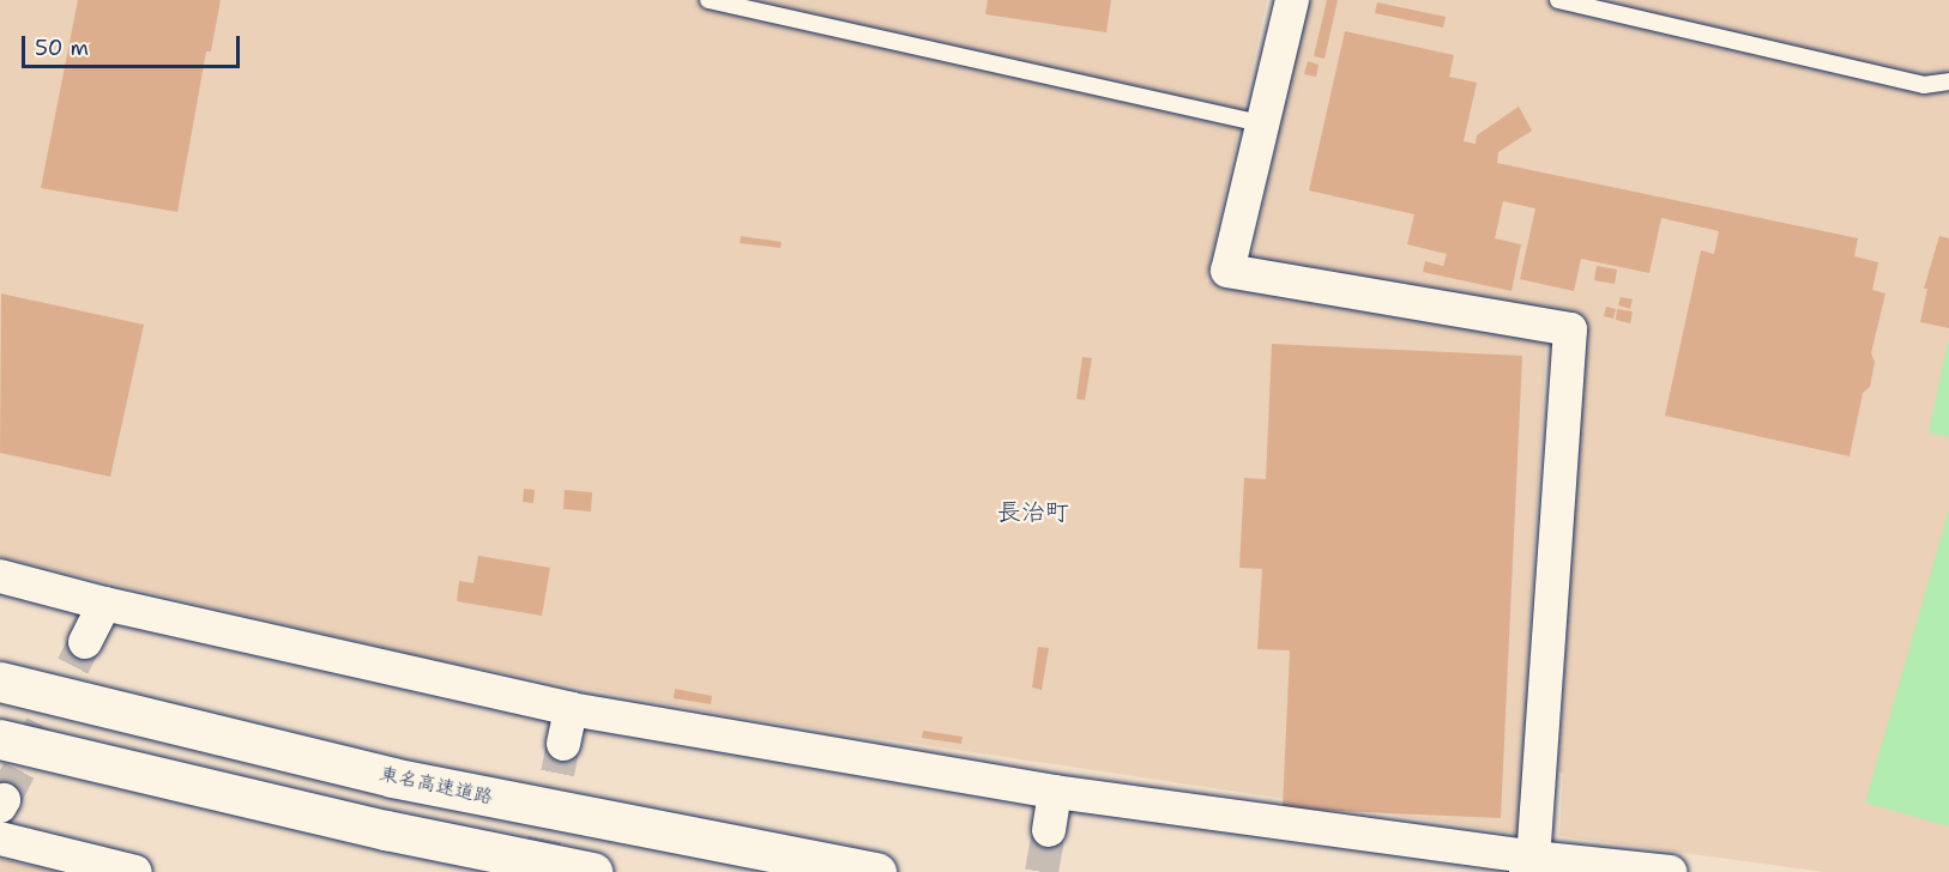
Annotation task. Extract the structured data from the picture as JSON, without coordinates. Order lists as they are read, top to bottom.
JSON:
{
  "streets": {
    "highway": ["東名高速道路"]
  },
  "districts": ["長治町"],
  "scale_bar": "50 m"
}
